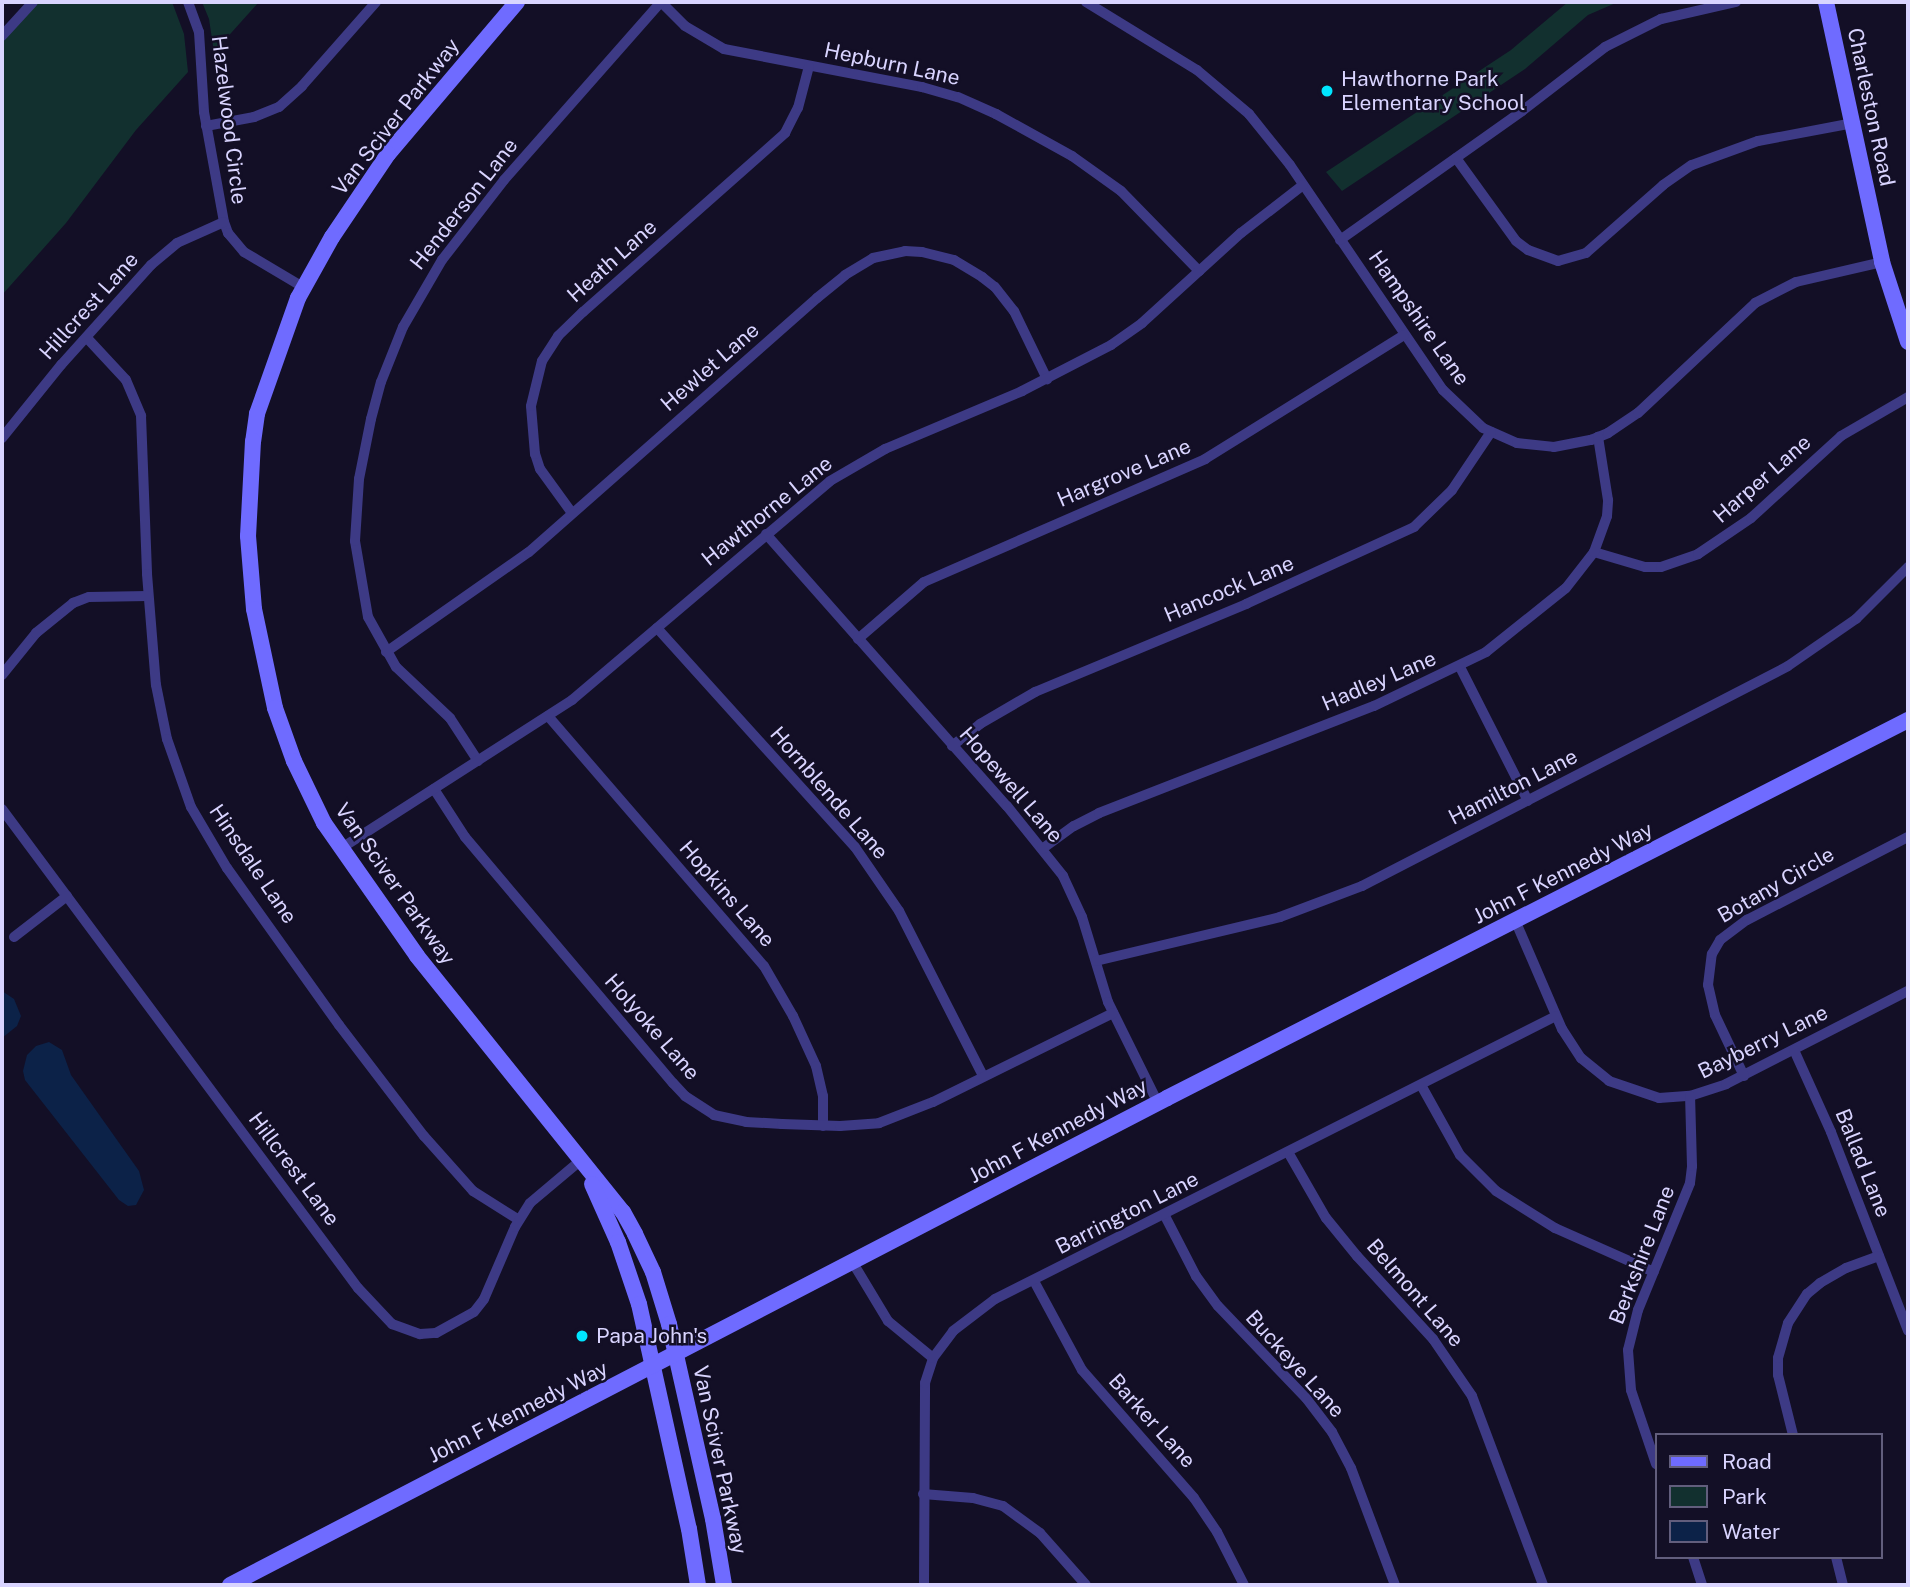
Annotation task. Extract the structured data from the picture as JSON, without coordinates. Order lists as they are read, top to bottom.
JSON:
{
  "streets": {
    "street": [
      "Hepburn Lane",
      "Charleston Road",
      "Van Sciver Parkway",
      "Hazelwood Circle",
      "Henderson Lane",
      "Heath Lane",
      "Hillcrest Lane",
      "Hampshire Lane",
      "Hewlet Lane",
      "Hargrove Lane",
      "Harper Lane",
      "Hawthorne Lane",
      "Hancock Lane",
      "Hadley Lane",
      "Hopewell Lane",
      "Hamilton Lane",
      "Hornblende Lane",
      "Hinsdale Lane",
      "John F Kennedy Way",
      "Botany Circle",
      "Hopkins Lane",
      "Holyoke Lane",
      "Bayberry Lane",
      "Ballad Lane",
      "Barrington Lane",
      "Berkshire Lane",
      "Belmont Lane",
      "Buckeye Lane",
      "Barker Lane"
    ]
  },
  "crossings": [
    ["Hepburn Lane", "Henderson Lane"],
    ["Hepburn Lane", "Heath Lane"],
    ["Hepburn Lane", "Hawthorne Lane"],
    ["Charleston Road", "Hampshire Lane"],
    ["Van Sciver Parkway", "Hazelwood Circle"],
    ["Van Sciver Parkway", "Hillcrest Lane"],
    ["Van Sciver Parkway", "Hawthorne Lane"],
    ["Van Sciver Parkway", "John F Kennedy Way"],
    ["Hazelwood Circle", "Hillcrest Lane"],
    ["Henderson Lane", "Hewlet Lane"],
    ["Henderson Lane", "Hawthorne Lane"],
    ["Heath Lane", "Hewlet Lane"],
    ["Hillcrest Lane", "Hinsdale Lane"],
    ["Hampshire Lane", "Hargrove Lane"],
    ["Hampshire Lane", "Hawthorne Lane"],
    ["Hampshire Lane", "Hancock Lane"],
    ["Hampshire Lane", "Hadley Lane"],
    ["Hewlet Lane", "Hawthorne Lane"],
    ["Hargrove Lane", "Hopewell Lane"],
    ["Harper Lane", "Hadley Lane"],
    ["Hawthorne Lane", "Hopewell Lane"],
    ["Hawthorne Lane", "Hornblende Lane"],
    ["Hawthorne Lane", "Hopkins Lane"],
    ["Hawthorne Lane", "Holyoke Lane"],
    ["Hancock Lane", "Hopewell Lane"],
    ["Hadley Lane", "Hopewell Lane"],
    ["Hopewell Lane", "Hamilton Lane"],
    ["Hopewell Lane", "John F Kennedy Way"],
    ["Hopewell Lane", "Holyoke Lane"],
    ["Hornblende Lane", "Holyoke Lane"],
    ["John F Kennedy Way", "Bayberry Lane"],
    ["Botany Circle", "Bayberry Lane"],
    ["Hopkins Lane", "Holyoke Lane"],
    ["Bayberry Lane", "Ballad Lane"],
    ["Bayberry Lane", "Barrington Lane"],
    ["Bayberry Lane", "Berkshire Lane"],
    ["Barrington Lane", "Belmont Lane"],
    ["Barrington Lane", "Buckeye Lane"],
    ["Barrington Lane", "Barker Lane"]
  ],
  "places": ["Hawthorne Park Elementary School", "Papa John's"],
  "legend": ["Road", "Park", "Water"]
}
